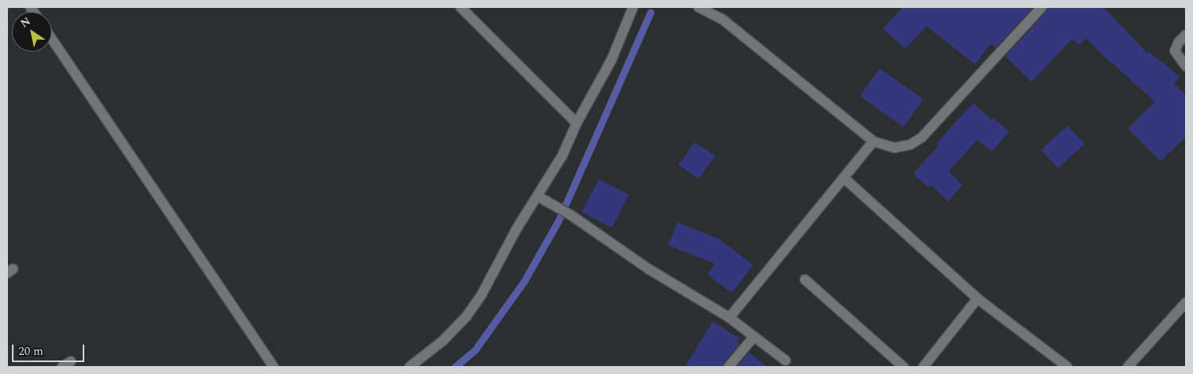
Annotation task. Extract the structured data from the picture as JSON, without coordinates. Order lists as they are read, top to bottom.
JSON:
{
  "scale_bar": "20 m",
  "north": "top left"
}
